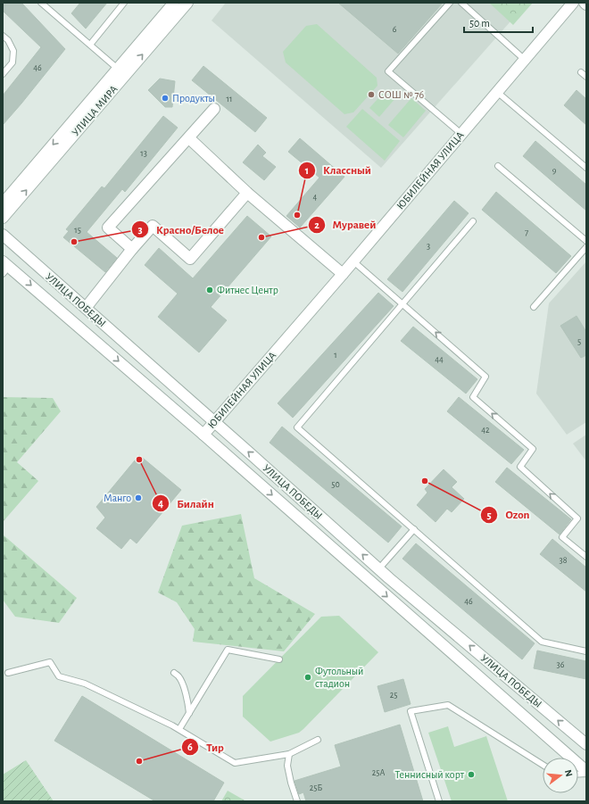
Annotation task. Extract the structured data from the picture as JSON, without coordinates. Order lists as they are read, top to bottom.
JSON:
{
  "streets": {
    "street": ["УЛИЦА МИРА", "ЮБИЛЕЙНАЯ УЛИЦА", "УЛИЦА ПОБЕДЫ"]
  },
  "crossings": [
    ["ЮБИЛЕЙНАЯ УЛИЦА", "УЛИЦА ПОБЕДЫ"]
  ],
  "places": [
    "СОШ № 76",
    "Продукты",
    "Классный",
    "Муравей",
    "Красно/Белое",
    "Фитнес Центр",
    "Билайн",
    "Ozon",
    "Манго",
    "Футольный стадион",
    "Тир",
    "Теннисный корт"
  ],
  "house_numbers": [
    "6",
    "46",
    "11",
    "13",
    "9",
    "4",
    "15",
    "7",
    "3",
    "5",
    "1",
    "44",
    "42",
    "50",
    "38",
    "46",
    "36",
    "25",
    "25А",
    "25Б"
  ],
  "scale_bar": "50 m",
  "north": "right"
}
